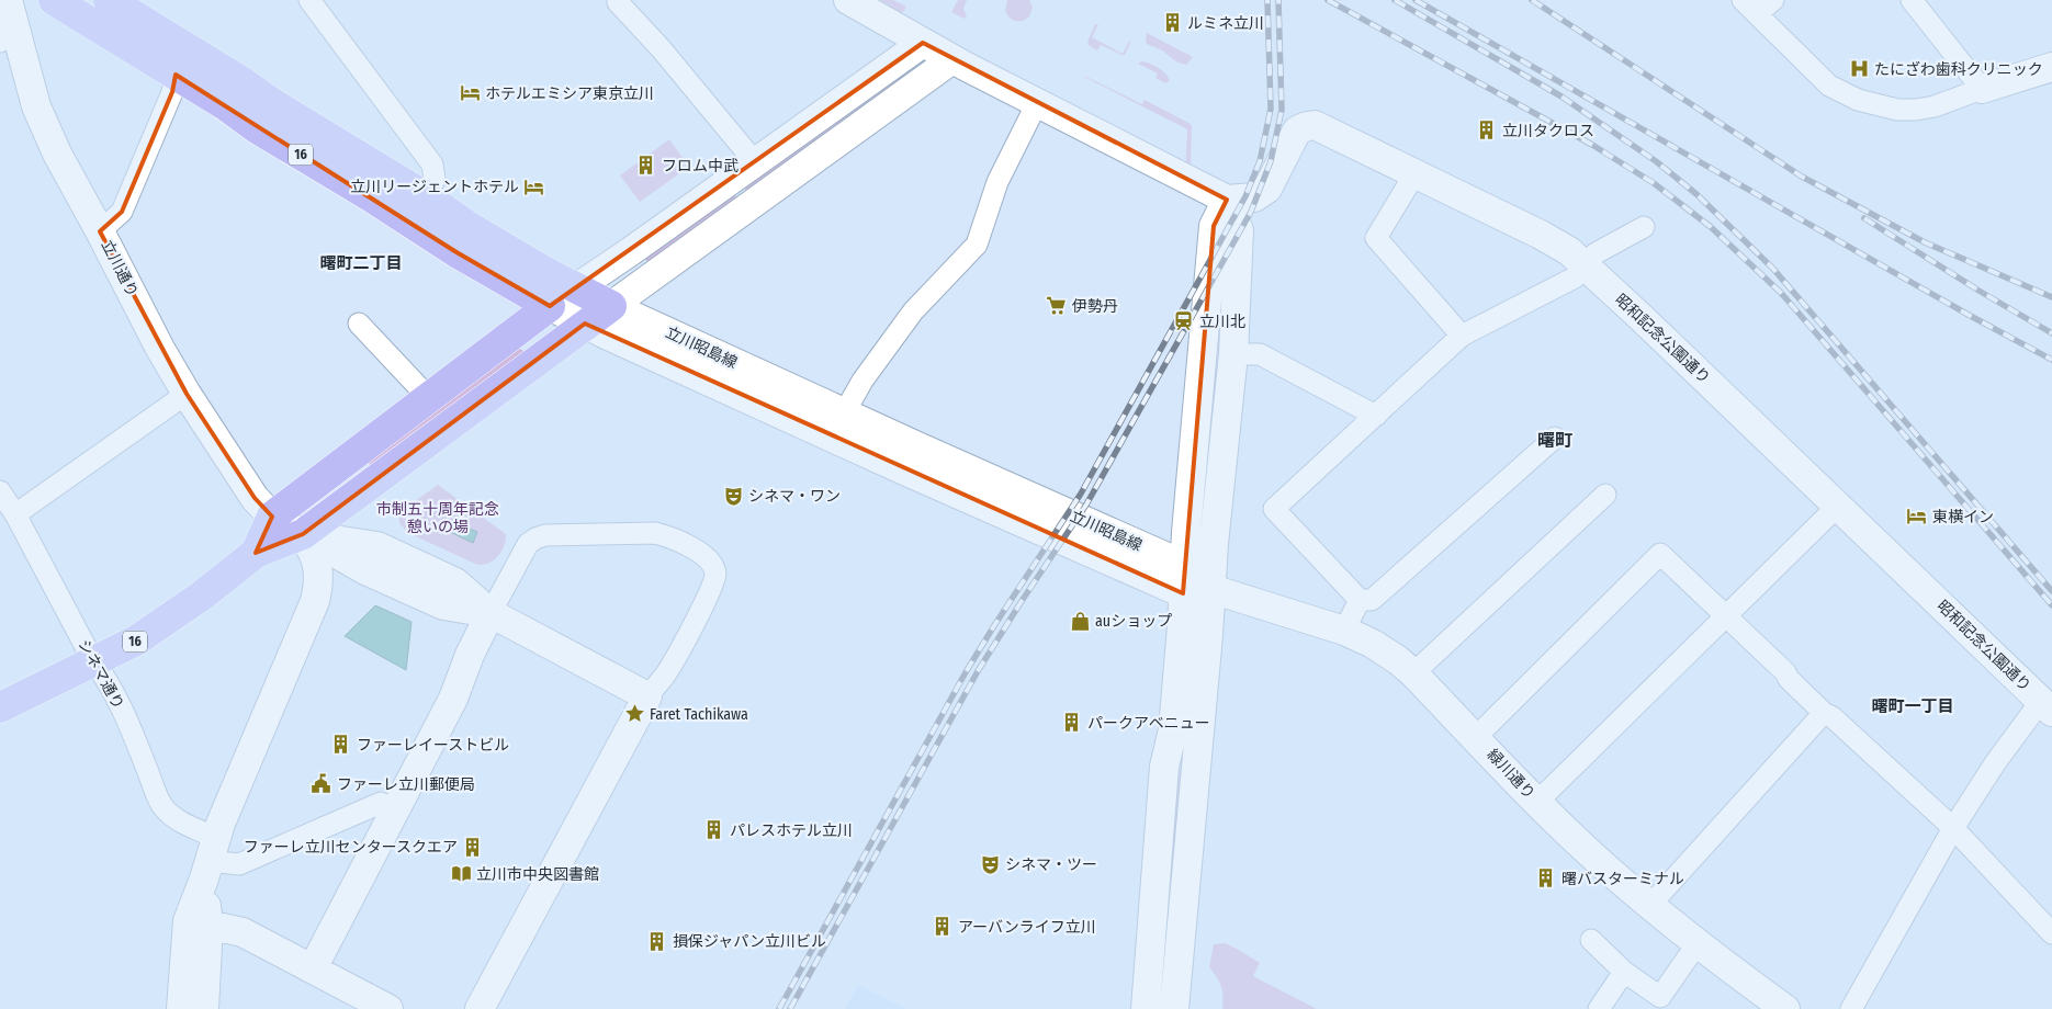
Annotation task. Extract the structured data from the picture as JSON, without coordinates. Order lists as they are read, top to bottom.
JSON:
{
  "streets": {
    "main road": ["16"],
    "street": [
      "立川通り",
      "昭和記念公園通り",
      "立川昭島線",
      "シネマ通り",
      "緑川通り"
    ]
  },
  "crossings": [
    ["16", "立川通り"],
    ["16", "立川昭島線"],
    ["16", "シネマ通り"],
    ["立川昭島線", "緑川通り"]
  ],
  "districts": ["曙町二丁目", "曙町", "曙町一丁目"],
  "parks": ["市制五十周年記念 憩いの場"],
  "places": {
    "building": [
      "ルミネ立川",
      "立川タクロス",
      "フロム中武",
      "パークアベニュー",
      "ファーレイーストビル",
      "パレスホテル立川",
      "ファーレ立川センタースクエア",
      "曙バスターミナル",
      "アーバンライフ立川",
      "損保ジャパン立川ビル"
    ],
    "hospital": ["たにざわ歯科クリニック"],
    "hotel": ["ホテルエミシア東京立川", "立川リージェントホテル", "東横イン"],
    "supermarket": ["伊勢丹"],
    "station": ["立川北"],
    "theatre": ["シネマ・ワン", "シネマ・ツー"],
    "shop": ["auショップ"],
    "place": ["Faret Tachikawa"],
    "public building": ["ファーレ立川郵便局"],
    "library": ["立川市中央図書館"]
  }
}
